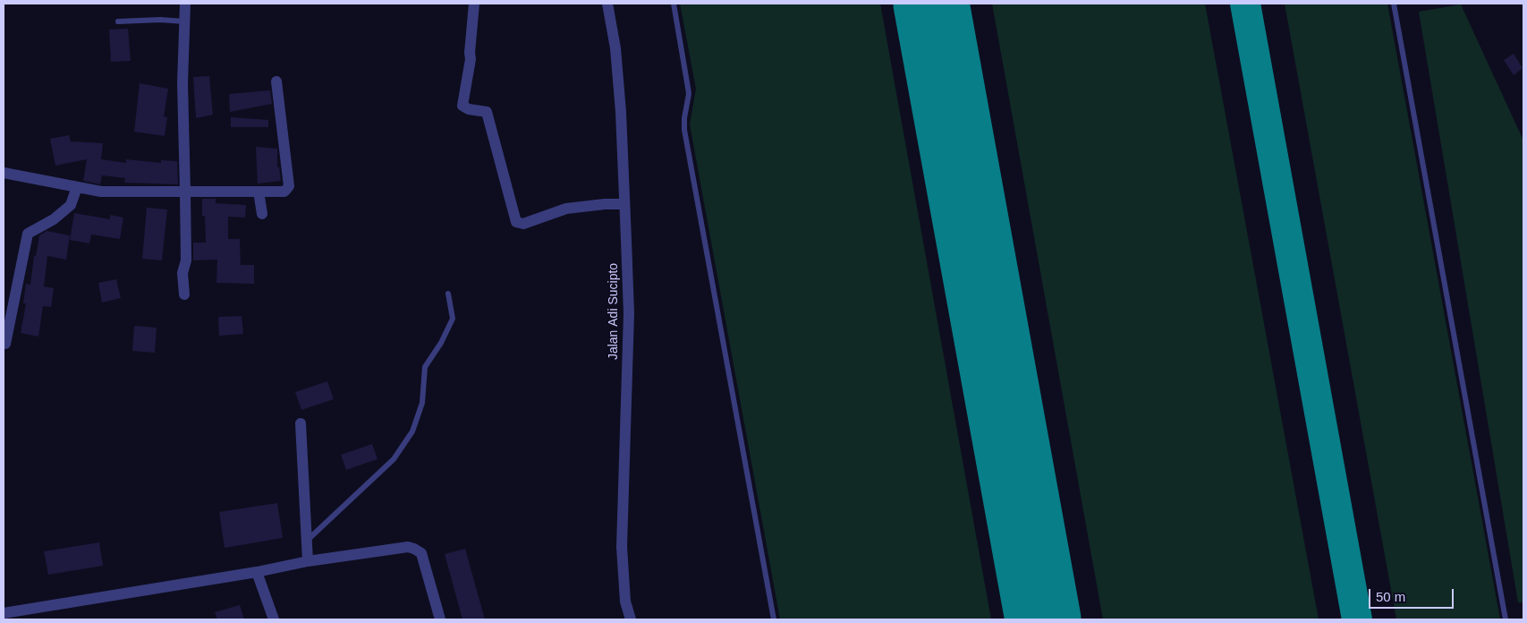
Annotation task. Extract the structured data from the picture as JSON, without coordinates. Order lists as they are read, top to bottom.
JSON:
{
  "streets": {
    "street": ["Jalan Adi Sucipto"]
  },
  "scale_bar": "50 m"
}
